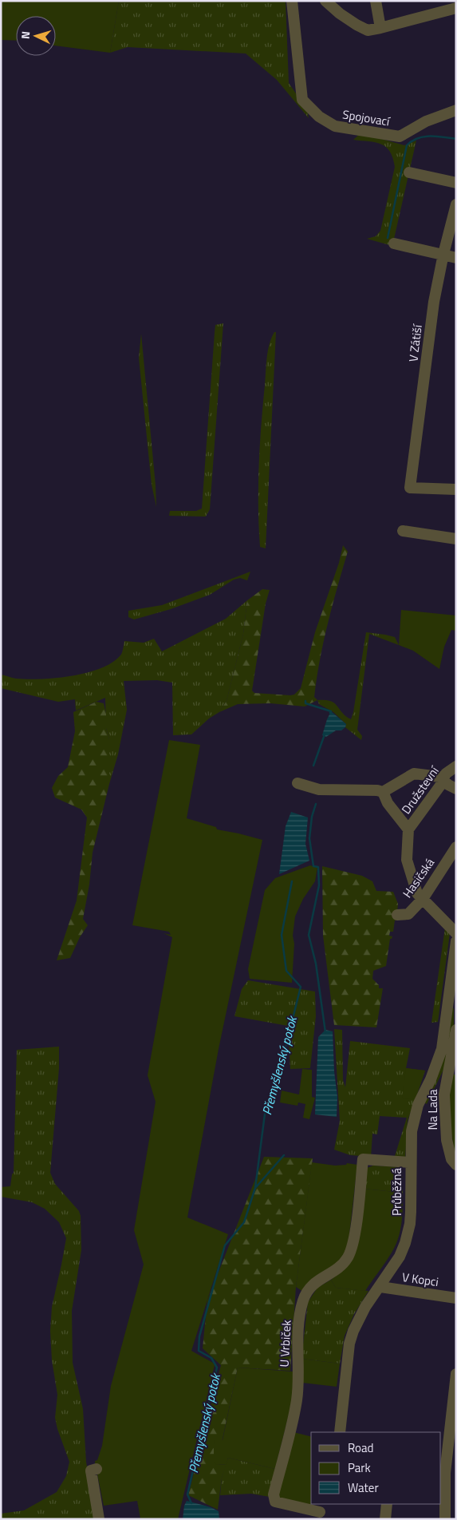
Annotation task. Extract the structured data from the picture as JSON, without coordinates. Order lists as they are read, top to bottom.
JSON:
{
  "streets": {
    "street": [
      "Spojovací",
      "V Zátiší",
      "Družstevní",
      "Hasičská",
      "Na Lada",
      "Průběžná",
      "V Kopci",
      "U Vrbiček"
    ]
  },
  "crossings": [
    ["Družstevní", "Hasičská"],
    ["Průběžná", "V Kopci"],
    ["Průběžná", "U Vrbiček"]
  ],
  "water": ["Přemyšlenský potok"],
  "legend": ["Road", "Park", "Water"],
  "north": "left"
}
